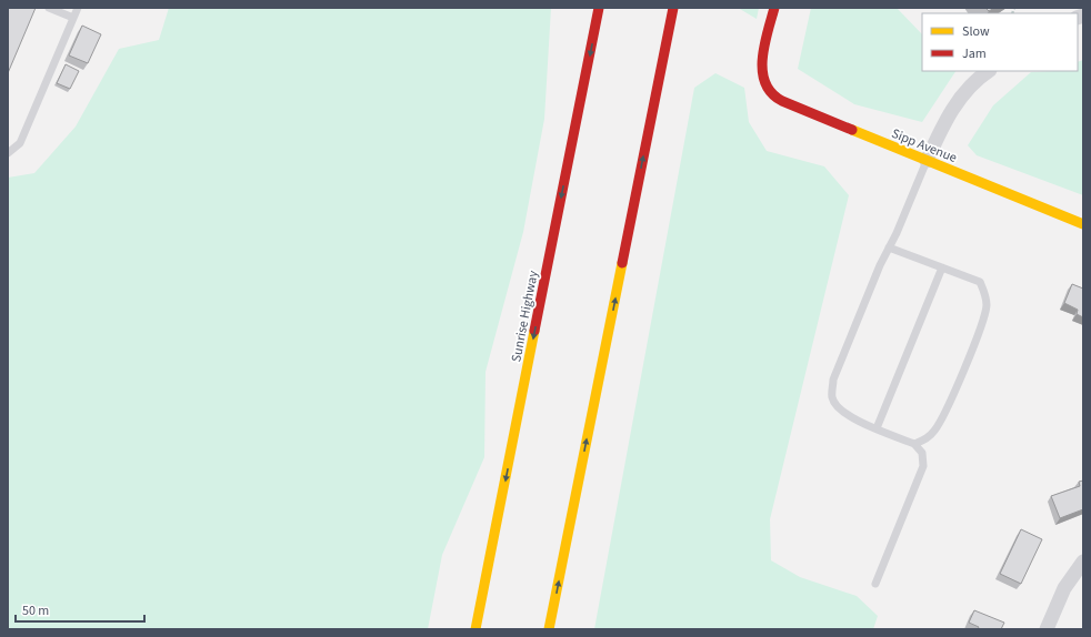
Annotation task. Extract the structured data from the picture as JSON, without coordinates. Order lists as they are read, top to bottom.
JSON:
{
  "streets": {
    "main road": ["Sipp Avenue", "Sunrise Highway"]
  },
  "legend": ["Slow", "Jam"],
  "scale_bar": "50 m"
}
